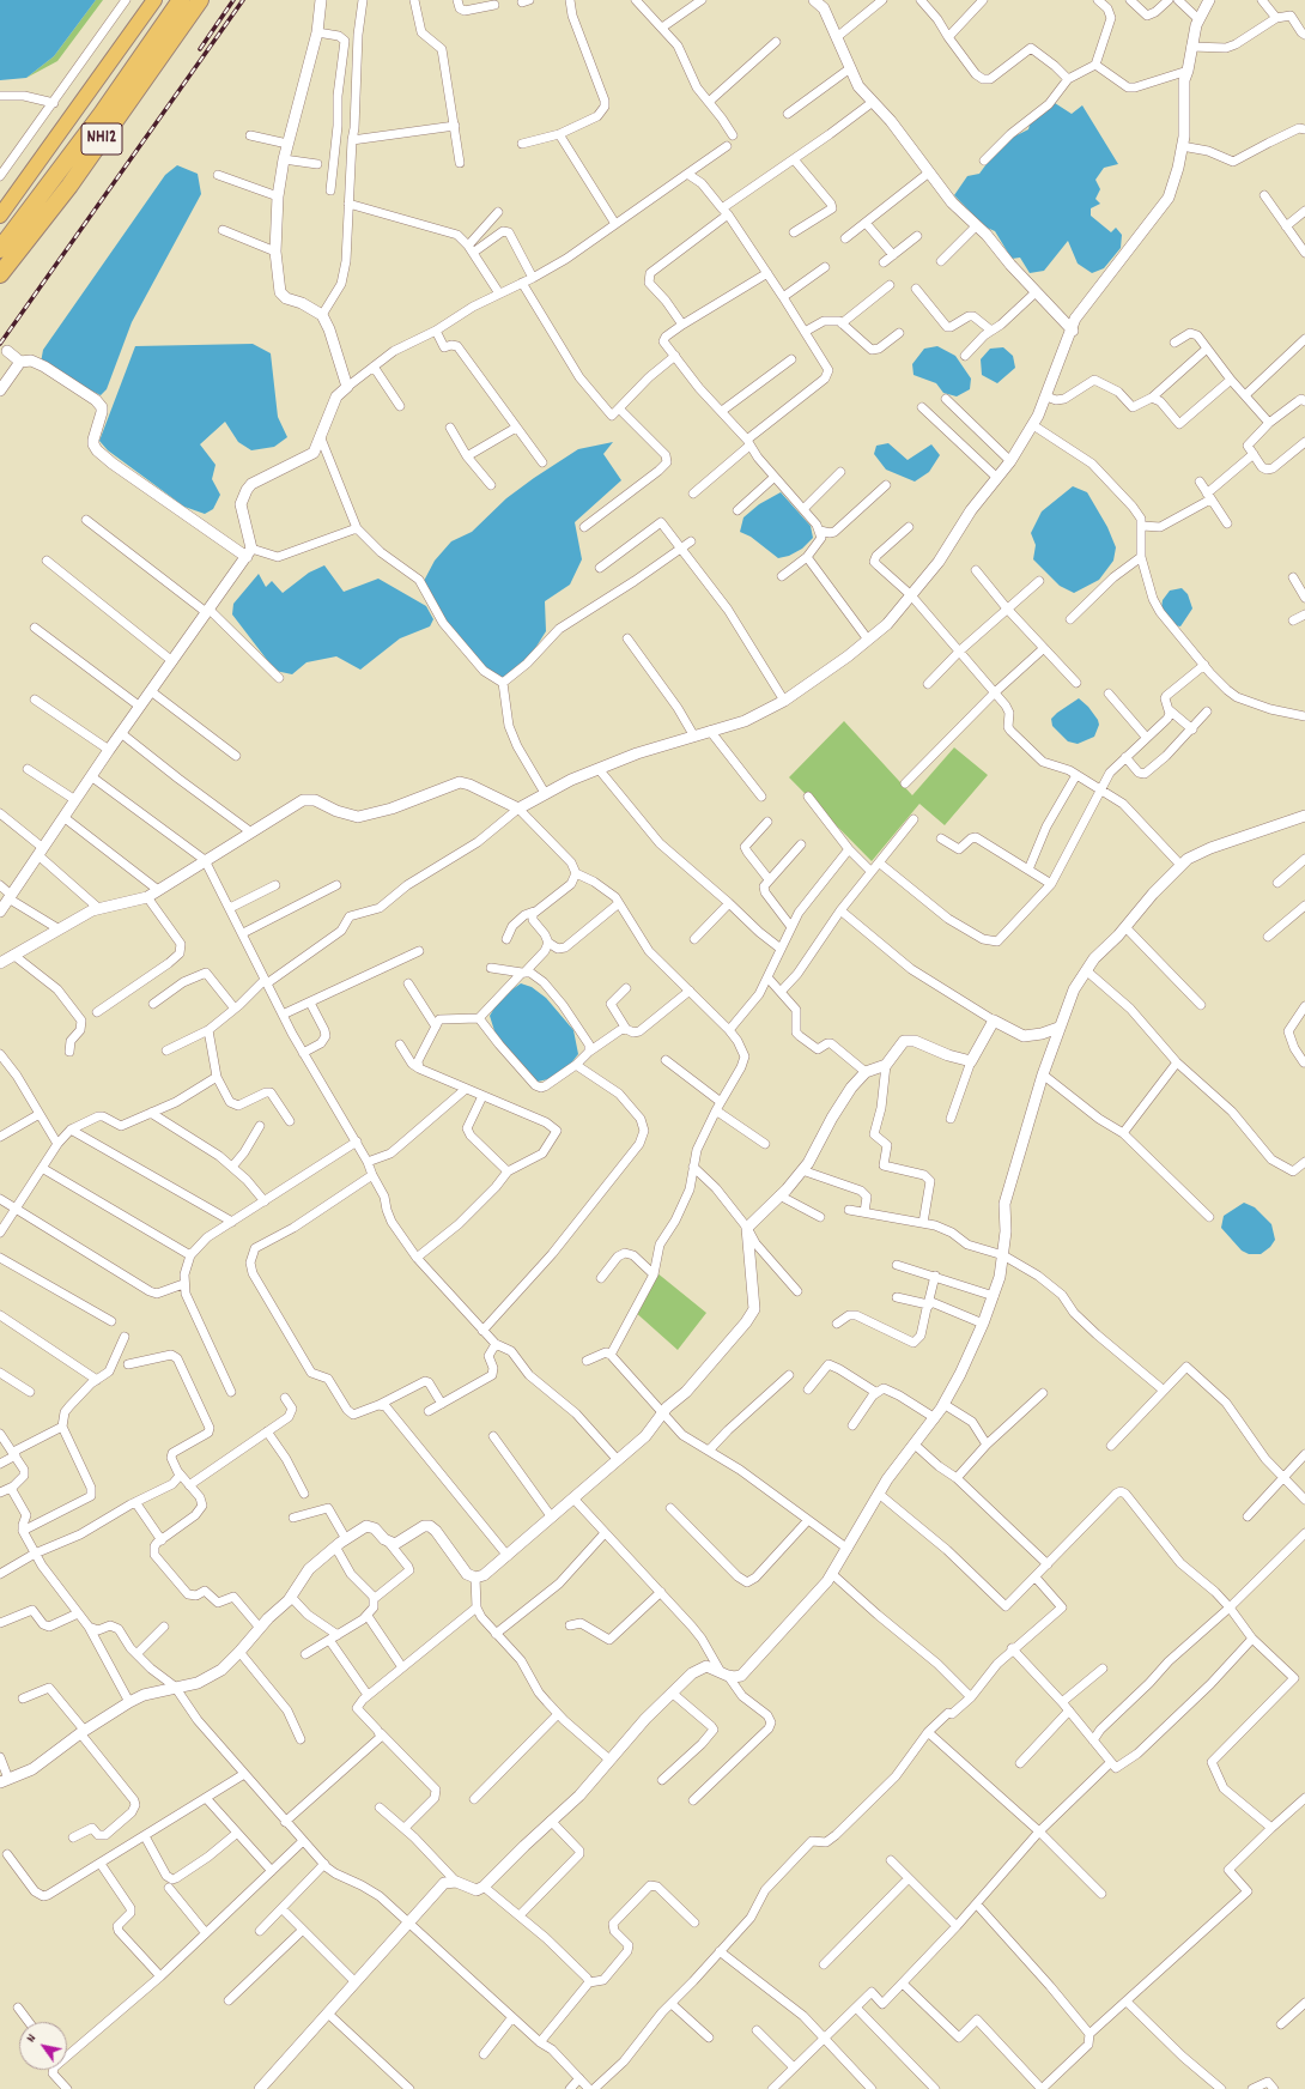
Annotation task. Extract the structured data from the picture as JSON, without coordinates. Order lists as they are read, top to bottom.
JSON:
{
  "streets": {
    "highway": ["NH12"]
  },
  "north": "top left"
}
